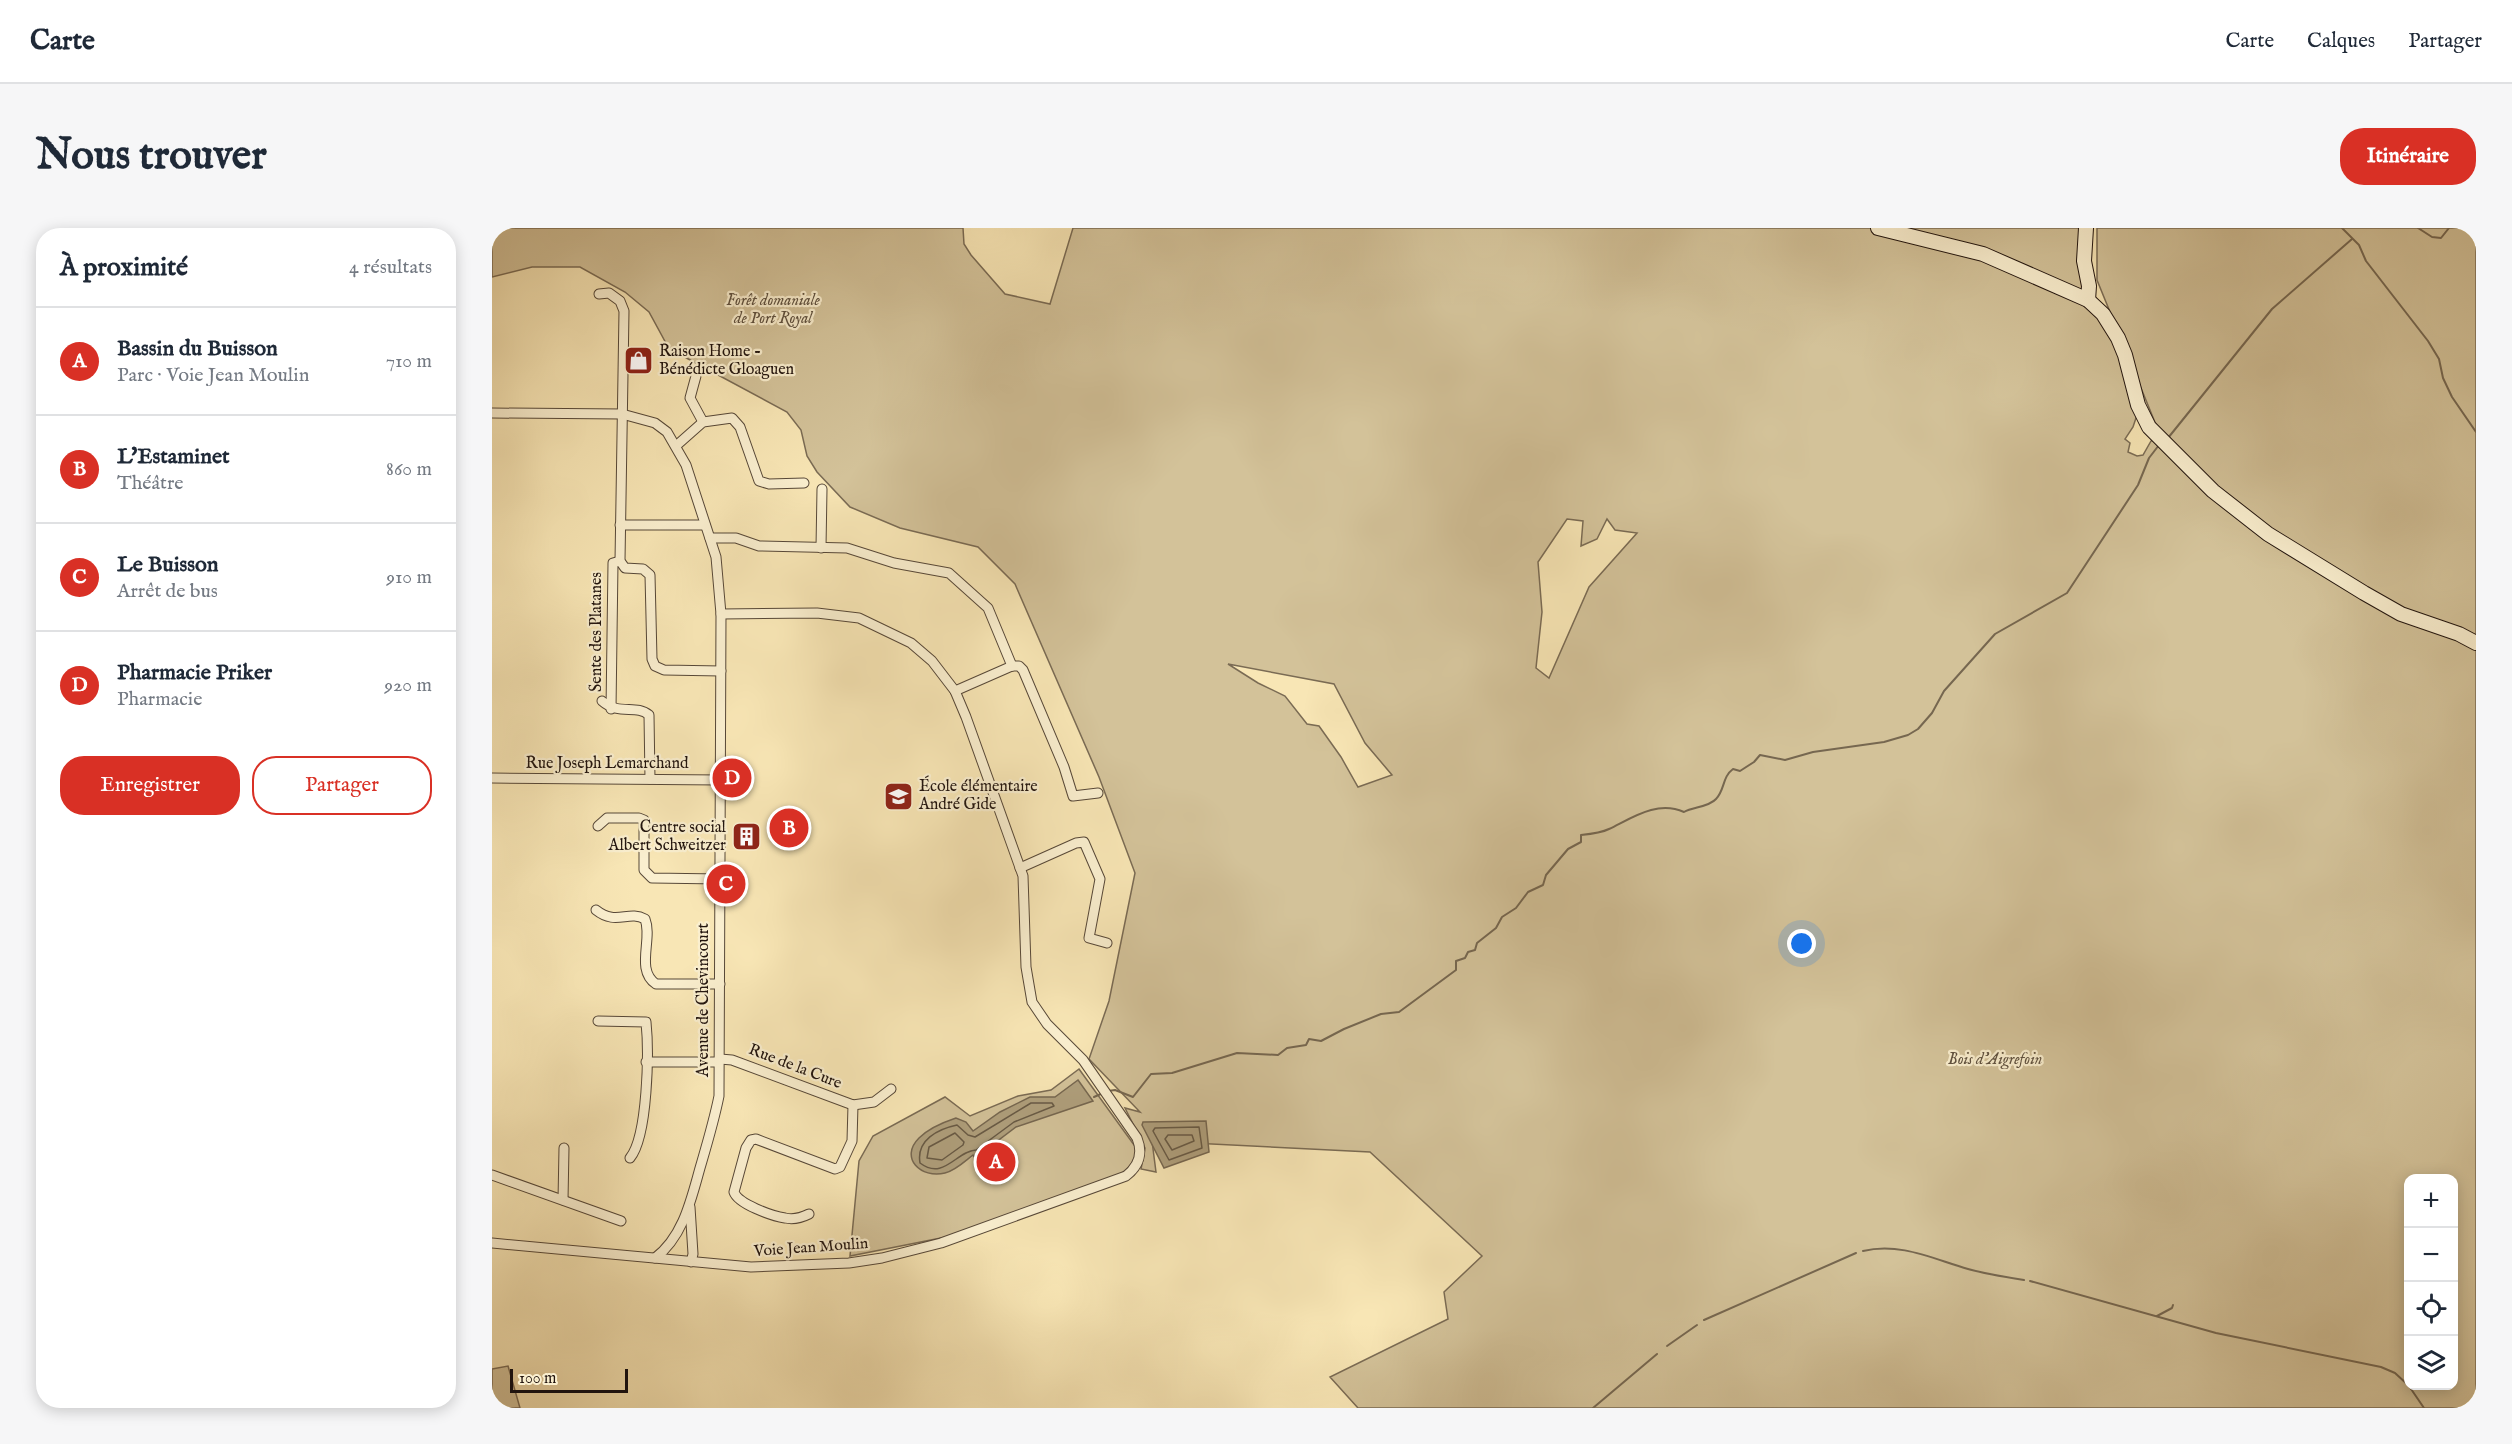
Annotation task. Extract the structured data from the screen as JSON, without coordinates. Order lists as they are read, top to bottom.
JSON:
{
  "streets": {
    "street": [
      "Sente des Platanes",
      "Rue Joseph Lemarchand",
      "Avenue de Chevincourt",
      "Rue de la Cure",
      "Voie Jean Moulin"
    ]
  },
  "crossings": [
    ["Rue Joseph Lemarchand", "Avenue de Chevincourt"],
    ["Avenue de Chevincourt", "Rue de la Cure"],
    ["Avenue de Chevincourt", "Voie Jean Moulin"]
  ],
  "parks": ["Forêt domaniale de Port Royal", "Bois d'Aigrefoin"],
  "places": {
    "shop": ["Raison Home - Bénédicte Gloaguen"],
    "school or university": ["École élémentaire André Gide"],
    "building": ["Centre social Albert Schweitzer"]
  },
  "scale_bar": "100 m",
  "page": {
    "header": "Carte",
    "nav": ["Carte", "Calques", "Partager"],
    "buttons": [
      "Itinéraire",
      ["Enregistrer", "Partager"]
    ],
    "title": "Nous trouver",
    "heading": ["À proximité", "4 résultats"],
    "list": [
      {
        "mark": "A",
        "name": "Bassin du Buisson",
        "note": "Parc · Voie Jean Moulin",
        "value": "710 m"
      },
      {
        "mark": "B",
        "name": "L'Estaminet",
        "note": "Théâtre",
        "value": "860 m"
      },
      {
        "mark": "C",
        "name": "Le Buisson",
        "note": "Arrêt de bus",
        "value": "910 m"
      },
      {
        "mark": "D",
        "name": "Pharmacie Priker",
        "note": "Pharmacie",
        "value": "920 m"
      }
    ],
    "pins": [
      "D",
      "B",
      "C",
      "A"
    ],
    "map_buttons": ["+", "−"],
    "scale": "100 m"
  }
}
